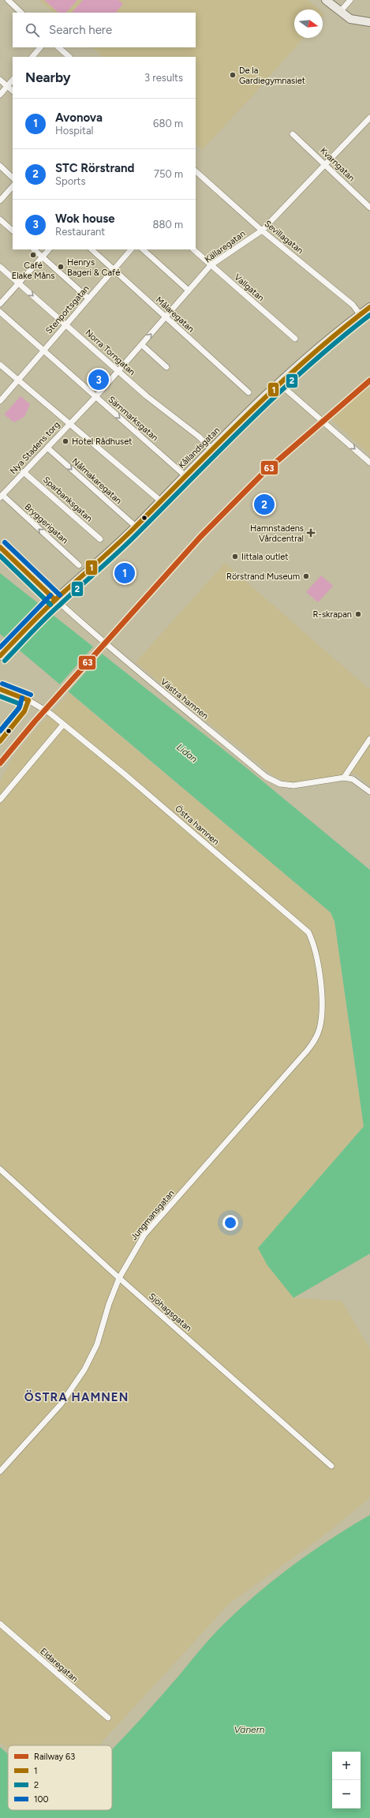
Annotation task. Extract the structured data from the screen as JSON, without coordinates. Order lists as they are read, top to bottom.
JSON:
{
  "streets": {
    "main road": ["Kållandsgatan"],
    "street": [
      "Kvarngatan",
      "Sevillagatan",
      "Källaregatan",
      "Vallgatan",
      "Stenportsgatan",
      "Målaregatan",
      "Norra Torngatan",
      "Särnmarksgatan",
      "Nya Stadens torg",
      "Nålmakaregatan",
      "Sparbanksgatan",
      "Bryggerigatan",
      "Västra hamnen",
      "Östra hamnen",
      "Jungmansgatan",
      "Sjöhagsgatan",
      "Eldaregatan"
    ]
  },
  "crossings": [
    ["Kvarngatan", "Källaregatan"],
    ["Sevillagatan", "Källaregatan"],
    ["Sevillagatan", "Kållandsgatan"],
    ["Källaregatan", "Vallgatan"],
    ["Källaregatan", "Målaregatan"],
    ["Källaregatan", "Norra Torngatan"],
    ["Källaregatan", "Särnmarksgatan"],
    ["Källaregatan", "Nya Stadens torg"],
    ["Stenportsgatan", "Målaregatan"],
    ["Stenportsgatan", "Norra Torngatan"],
    ["Stenportsgatan", "Särnmarksgatan"],
    ["Norra Torngatan", "Kållandsgatan"],
    ["Särnmarksgatan", "Kållandsgatan"],
    ["Nya Stadens torg", "Nålmakaregatan"],
    ["Nya Stadens torg", "Sparbanksgatan"],
    ["Nya Stadens torg", "Bryggerigatan"],
    ["Kållandsgatan", "Nålmakaregatan"],
    ["Kållandsgatan", "Västra hamnen"],
    ["Östra hamnen", "Jungmansgatan"],
    ["Jungmansgatan", "Sjöhagsgatan"]
  ],
  "one_way": ["Bryggerigatan"],
  "districts": ["ÖSTRA HAMNEN"],
  "water": ["Lidan", "Vänern"],
  "places": {
    "other": [
      "De la Gardiegymnasiet",
      "Café Elake Måns",
      "Henrys Bageri & Café",
      "Hotel Rådhuset",
      "Iittala outlet",
      "Rörstrand Museum",
      "R-skrapan"
    ],
    "health": ["Hamnstadens Vårdcentral"]
  },
  "lines": [
    "transit line 1",
    "transit line 2",
    "rail line 63",
    "transit line 100"
  ],
  "legend": [
    "Railway 63",
    "1",
    "2",
    "100"
  ],
  "north": "right",
  "page": {
    "search": "Search here",
    "heading": ["Nearby", "3 results"],
    "list": [
      {
        "mark": "1",
        "name": "Avonova",
        "note": "Hospital",
        "value": "680 m"
      },
      {
        "mark": "2",
        "name": "STC Rörstrand",
        "note": "Sports",
        "value": "750 m"
      },
      {
        "mark": "3",
        "name": "Wok house",
        "note": "Restaurant",
        "value": "880 m"
      }
    ],
    "pins": ["3", "2", "1"],
    "map_buttons": ["+", "−"]
  }
}
